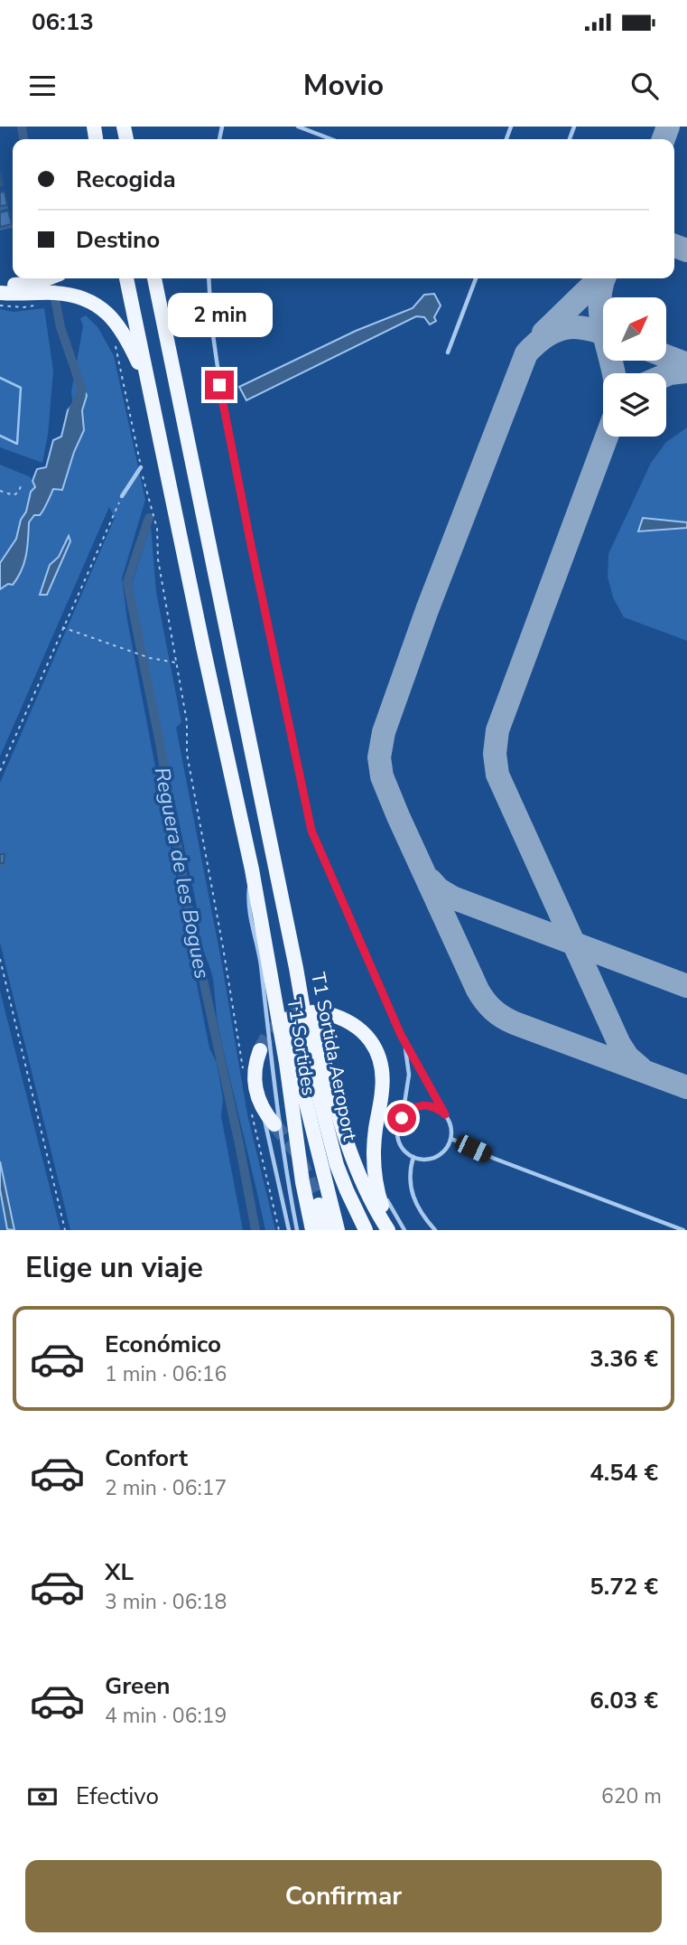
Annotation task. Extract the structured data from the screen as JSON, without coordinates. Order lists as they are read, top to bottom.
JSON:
{
  "streets": {
    "main road": ["T1 Sortides", "T1 Sortida Aeroport"]
  },
  "water": ["Reguera de les Bogues"],
  "north": "top right",
  "page": {
    "status": "06:13",
    "header": "Movio",
    "banner": ["Recogida", "Destino"],
    "bubble": "2 min",
    "heading": "Elige un viaje",
    "list": [
      {
        "name": "Económico",
        "note": "1 min · 06:16",
        "value": "3.36 €"
      },
      {
        "name": "Confort",
        "note": "2 min · 06:17",
        "value": "4.54 €"
      },
      {
        "name": "XL",
        "note": "3 min · 06:18",
        "value": "5.72 €"
      },
      {
        "name": "Green",
        "note": "4 min · 06:19",
        "value": "6.03 €"
      }
    ],
    "pay": ["Efectivo", "620 m"],
    "buttons": "Confirmar"
  }
}
